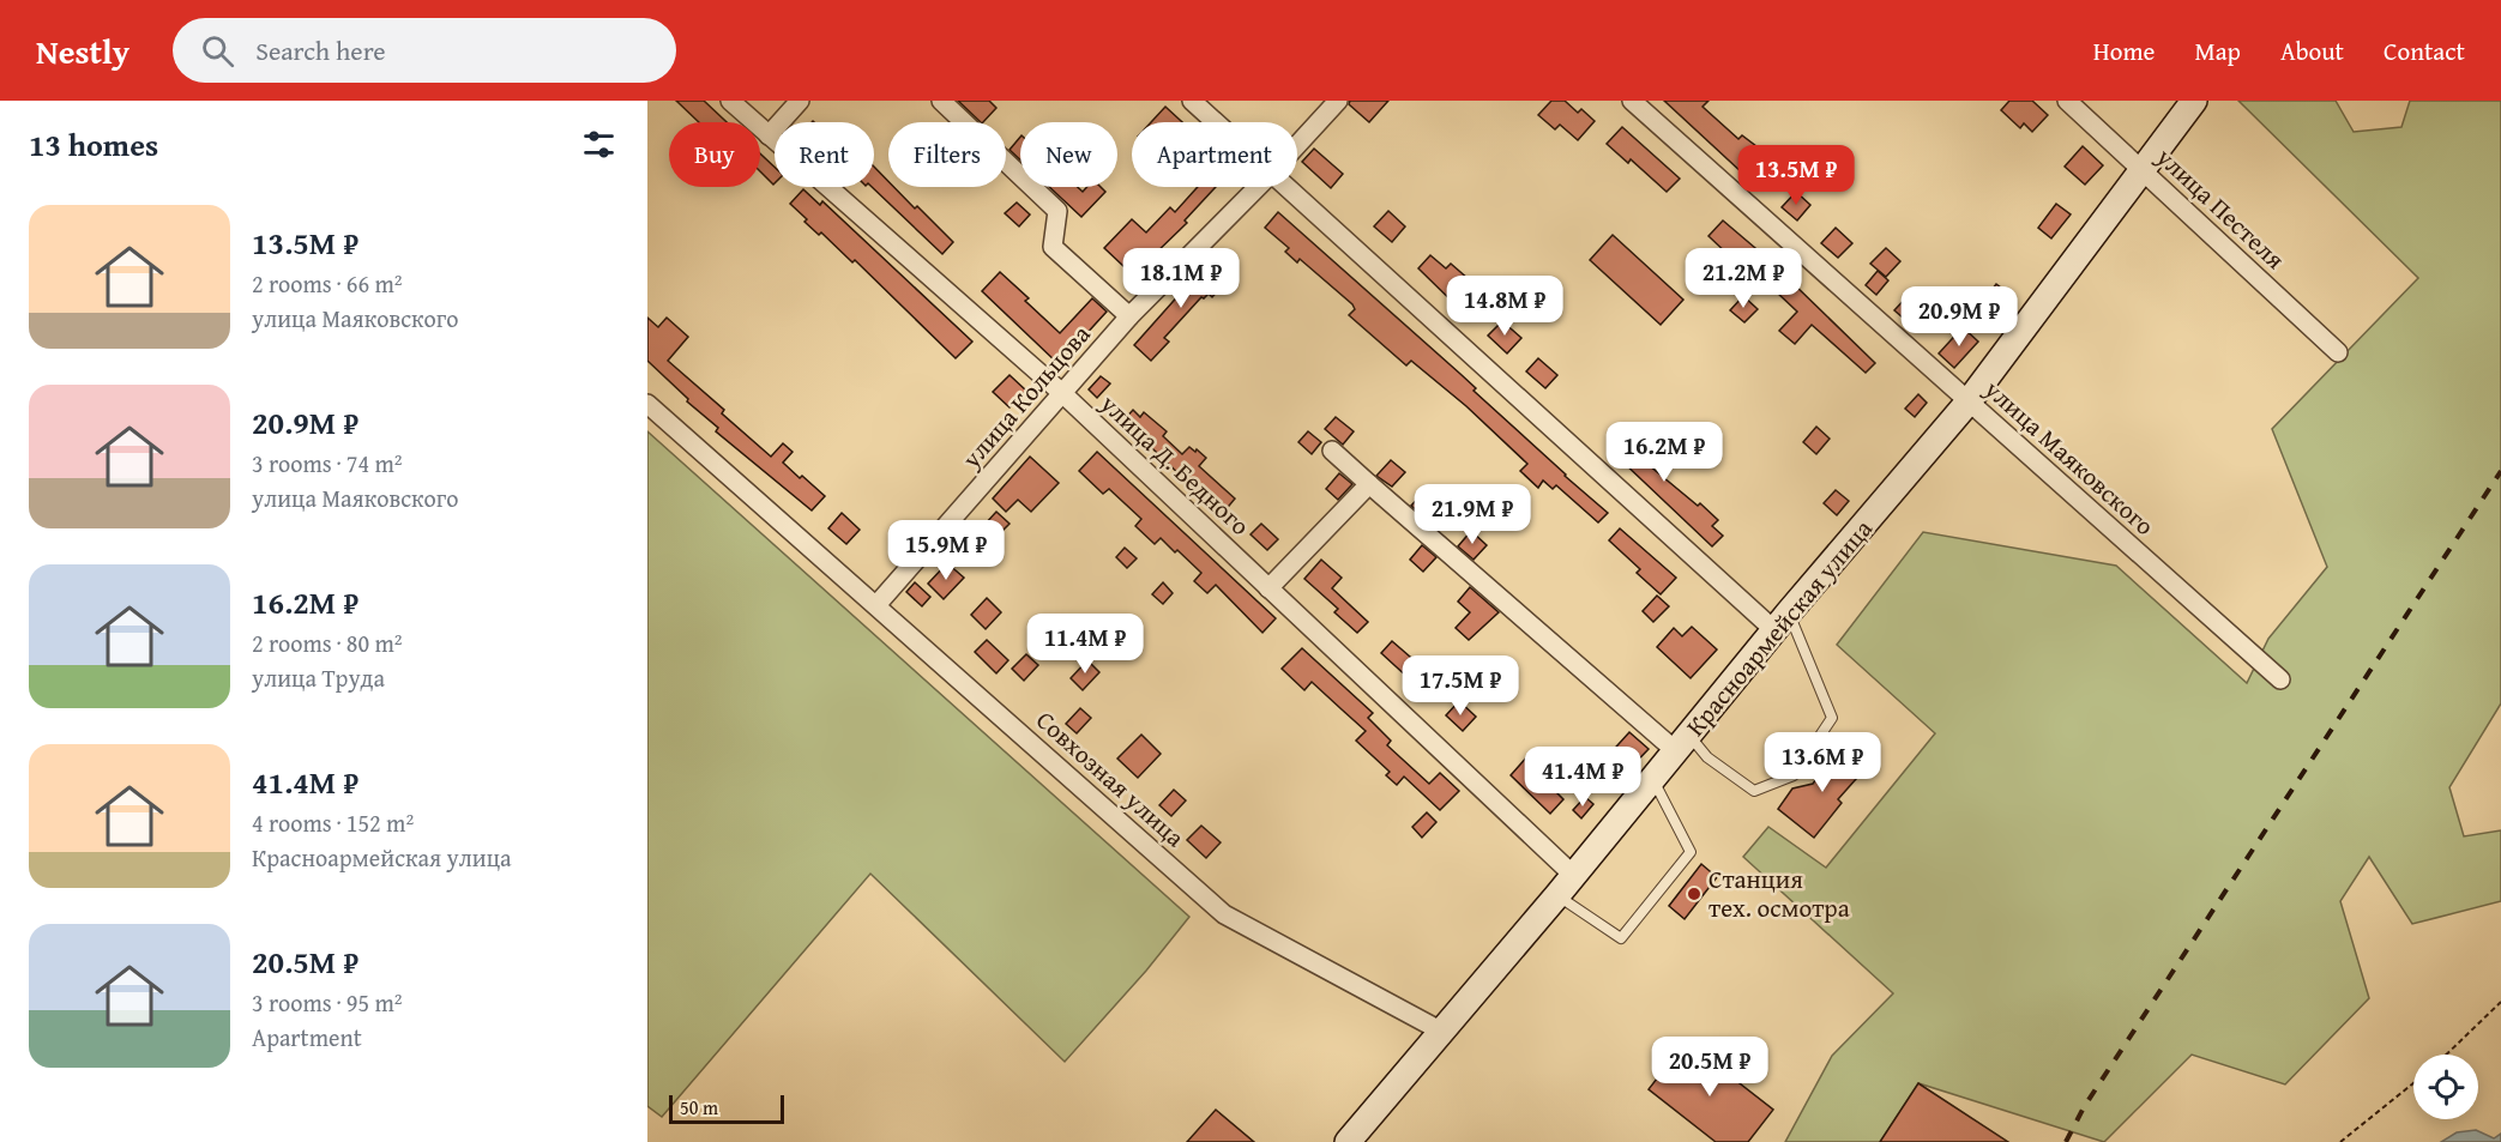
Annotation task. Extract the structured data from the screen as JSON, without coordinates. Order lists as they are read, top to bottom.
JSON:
{
  "streets": {
    "main road": ["Красноармейская улица"],
    "street": [
      "улица Пестеля",
      "улица Кольцова",
      "улица Маяковского",
      "улица Д. Бедного",
      "Совхозная улица"
    ]
  },
  "crossings": [
    ["улица Пестеля", "Красноармейская улица"],
    ["улица Кольцова", "улица Д. Бедного"],
    ["улица Кольцова", "Совхозная улица"],
    ["улица Маяковского", "Красноармейская улица"],
    ["улица Д. Бедного", "Красноармейская улица"],
    ["Красноармейская улица", "Совхозная улица"]
  ],
  "places": ["Станция тех. осмотра"],
  "scale_bar": "50 m",
  "page": {
    "header": "Nestly",
    "search": "Search here",
    "nav": [
      "Home",
      "Map",
      "About",
      "Contact"
    ],
    "heading": "13 homes",
    "chip": [
      "Buy",
      "Rent",
      "Filters",
      "New",
      "Apartment"
    ],
    "price": [
      "13.5M ₽",
      "18.1M ₽",
      "21.2M ₽",
      "14.8M ₽",
      "20.9M ₽",
      "16.2M ₽",
      "21.9M ₽",
      "15.9M ₽",
      "11.4M ₽",
      "17.5M ₽",
      "13.6M ₽",
      "41.4M ₽",
      "20.5M ₽"
    ],
    "list": [
      {
        "name": "13.5M ₽",
        "note": "2 rooms · 66 m² · улица Маяковского"
      },
      {
        "name": "20.9M ₽",
        "note": "3 rooms · 74 m² · улица Маяковского"
      },
      {
        "name": "16.2M ₽",
        "note": "2 rooms · 80 m² · улица Труда"
      },
      {
        "name": "41.4M ₽",
        "note": "4 rooms · 152 m² · Красноармейская улица"
      },
      {
        "name": "20.5M ₽",
        "note": "3 rooms · 95 m² · Apartment"
      }
    ],
    "scale": "50 m"
  }
}
